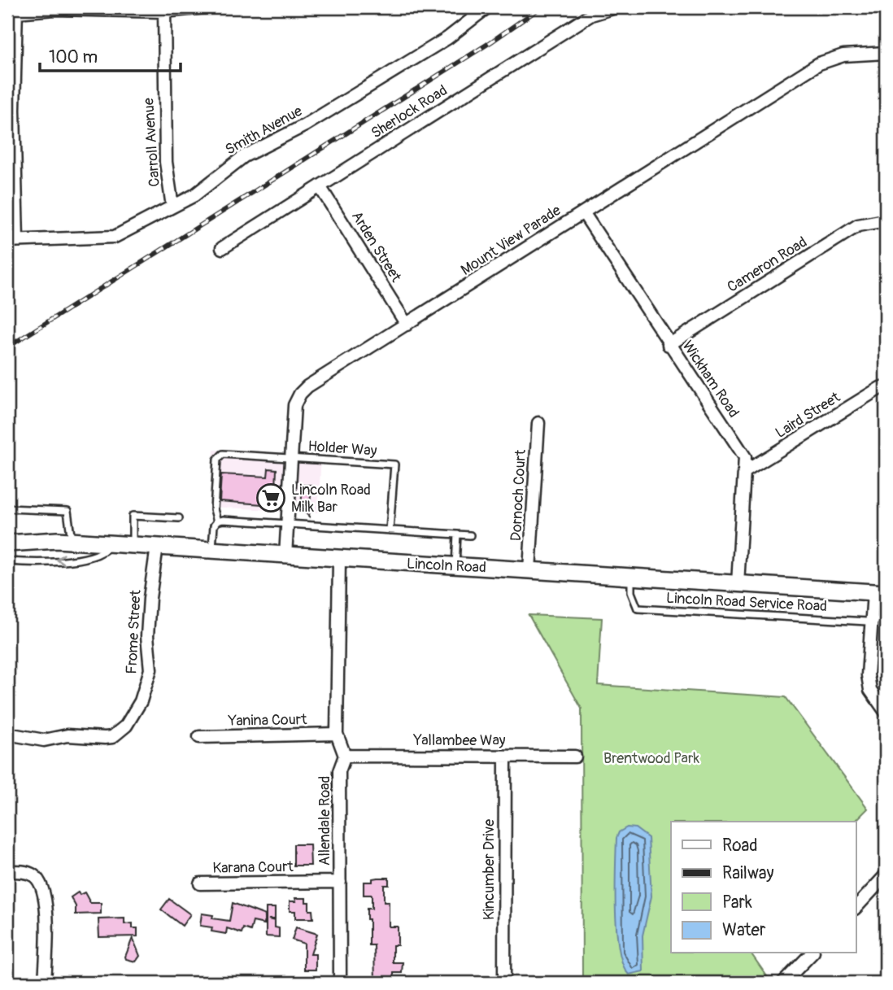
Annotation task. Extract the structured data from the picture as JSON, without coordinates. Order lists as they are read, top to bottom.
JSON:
{
  "streets": {
    "main road": ["Lincoln Road"],
    "street": [
      "Sherlock Road",
      "Smith Avenue",
      "Carroll Avenue",
      "Mount View Parade",
      "Arden Street",
      "Cameron Road",
      "Wickham Road",
      "Laird Street",
      "Dornoch Court",
      "Frome Street",
      "Yanina Court",
      "Yallambee Way",
      "Allendale Road",
      "Karana Court",
      "Kincumber Drive"
    ],
    "lane": ["Holder Way", "Lincoln Road Service Road"]
  },
  "crossings": [
    ["Sherlock Road", "Arden Street"],
    ["Smith Avenue", "Carroll Avenue"],
    ["Mount View Parade", "Arden Street"],
    ["Mount View Parade", "Wickham Road"],
    ["Mount View Parade", "Holder Way"],
    ["Mount View Parade", "Lincoln Road"],
    ["Cameron Road", "Wickham Road"],
    ["Wickham Road", "Laird Street"],
    ["Wickham Road", "Lincoln Road"],
    ["Dornoch Court", "Lincoln Road"],
    ["Lincoln Road", "Lincoln Road Service Road"],
    ["Lincoln Road", "Frome Street"],
    ["Yallambee Way", "Allendale Road"],
    ["Yallambee Way", "Kincumber Drive"],
    ["Allendale Road", "Karana Court"]
  ],
  "parks": ["Brentwood Park"],
  "places": {
    "supermarket": ["Lincoln Road Milk Bar"]
  },
  "legend": [
    "Road",
    "Railway",
    "Park",
    "Water"
  ],
  "scale_bar": "100 m"
}
